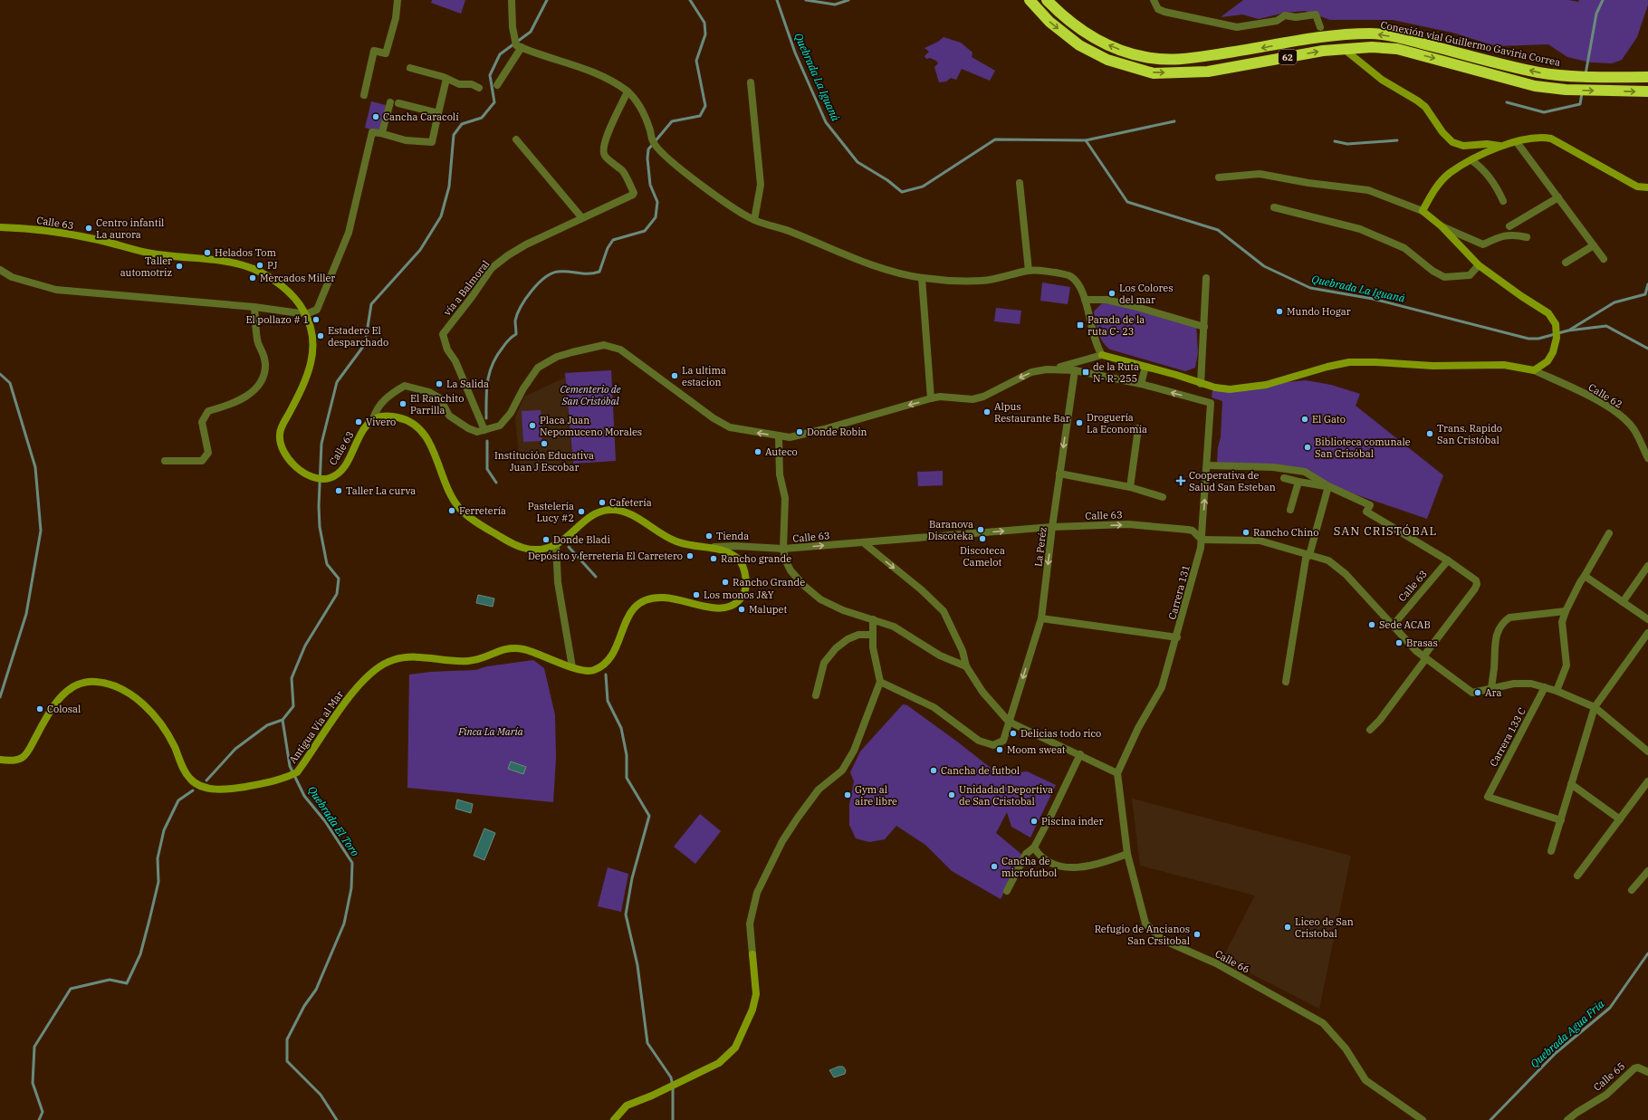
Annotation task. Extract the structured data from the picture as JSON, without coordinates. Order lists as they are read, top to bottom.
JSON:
{
  "streets": {
    "highway": ["Conexión vial Guillermo Gaviria Correa", "62"],
    "main road": ["Calle 63", "Antigua Vía al Mar"],
    "street": [
      "vía a Balmoral",
      "Calle 62",
      "La Peréz",
      "Carrera 131",
      "Carrera 133 C",
      "Calle 66",
      "Calle 65"
    ]
  },
  "crossings": [
    ["Calle 63", "La Peréz"],
    ["Calle 63", "Carrera 131"],
    ["Carrera 131", "Calle 66"]
  ],
  "one_way": ["Calle 63", "La Peréz"],
  "districts": ["SAN CRISTÓBAL"],
  "water": ["Quebrada La Iguaná", "Quebrada El Toro", "Quebrada Agua Fría"],
  "parks": ["Cementerio de San Cristóbal", "Finca La María"],
  "places": {
    "other": [
      "Cancha Caracolí",
      "Centro infantil La aurora",
      "Helados Tom",
      "PJ",
      "Taller automotriz",
      "Mercados Miller",
      "Los Colores del mar",
      "Mundo Hogar",
      "El pollazo # 1",
      "Estadero El desparchado",
      "La ultima estacion",
      "La Salida",
      "El Ranchito Parrilla",
      "Alpus Restaurante Bar",
      "El Gato",
      "Vivero",
      "Droguería La Economía",
      "Placa Juan Nepomuceno Morales",
      "Donde Robin",
      "Trans. Rapido San Cristóbal",
      "Institución Educativa Juan J Escobar",
      "Biblioteca comunale San Crisóbal",
      "Auteco",
      "Taller La curva",
      "Cafetería",
      "Ferretería",
      "Pastelería Lucy #2",
      "Baranova Discoteka",
      "Rancho Chino",
      "Tienda",
      "Discoteca Camelot",
      "Donde Bladi",
      "Depósito y ferretería El Carretero",
      "Rancho grande",
      "Rancho Grande",
      "Los monos J&Y",
      "Malupet",
      "Sede ACAB",
      "Brasas",
      "Ara",
      "Colosal",
      "Delicias todo rico",
      "Moom sweat",
      "Cancha de futbol",
      "Gym al aire libre",
      "Unidadad Deportiva de San Cristobal",
      "Piscina inder",
      "Cancha de microfutbol",
      "Liceo de San Cristobal",
      "Refugio de Ancianos San Crsitobal"
    ],
    "transit": ["Parada de la ruta C- 23", "de la Ruta N- R- 255"],
    "health": ["Cooperativa de Salud San Esteban"]
  }
}
